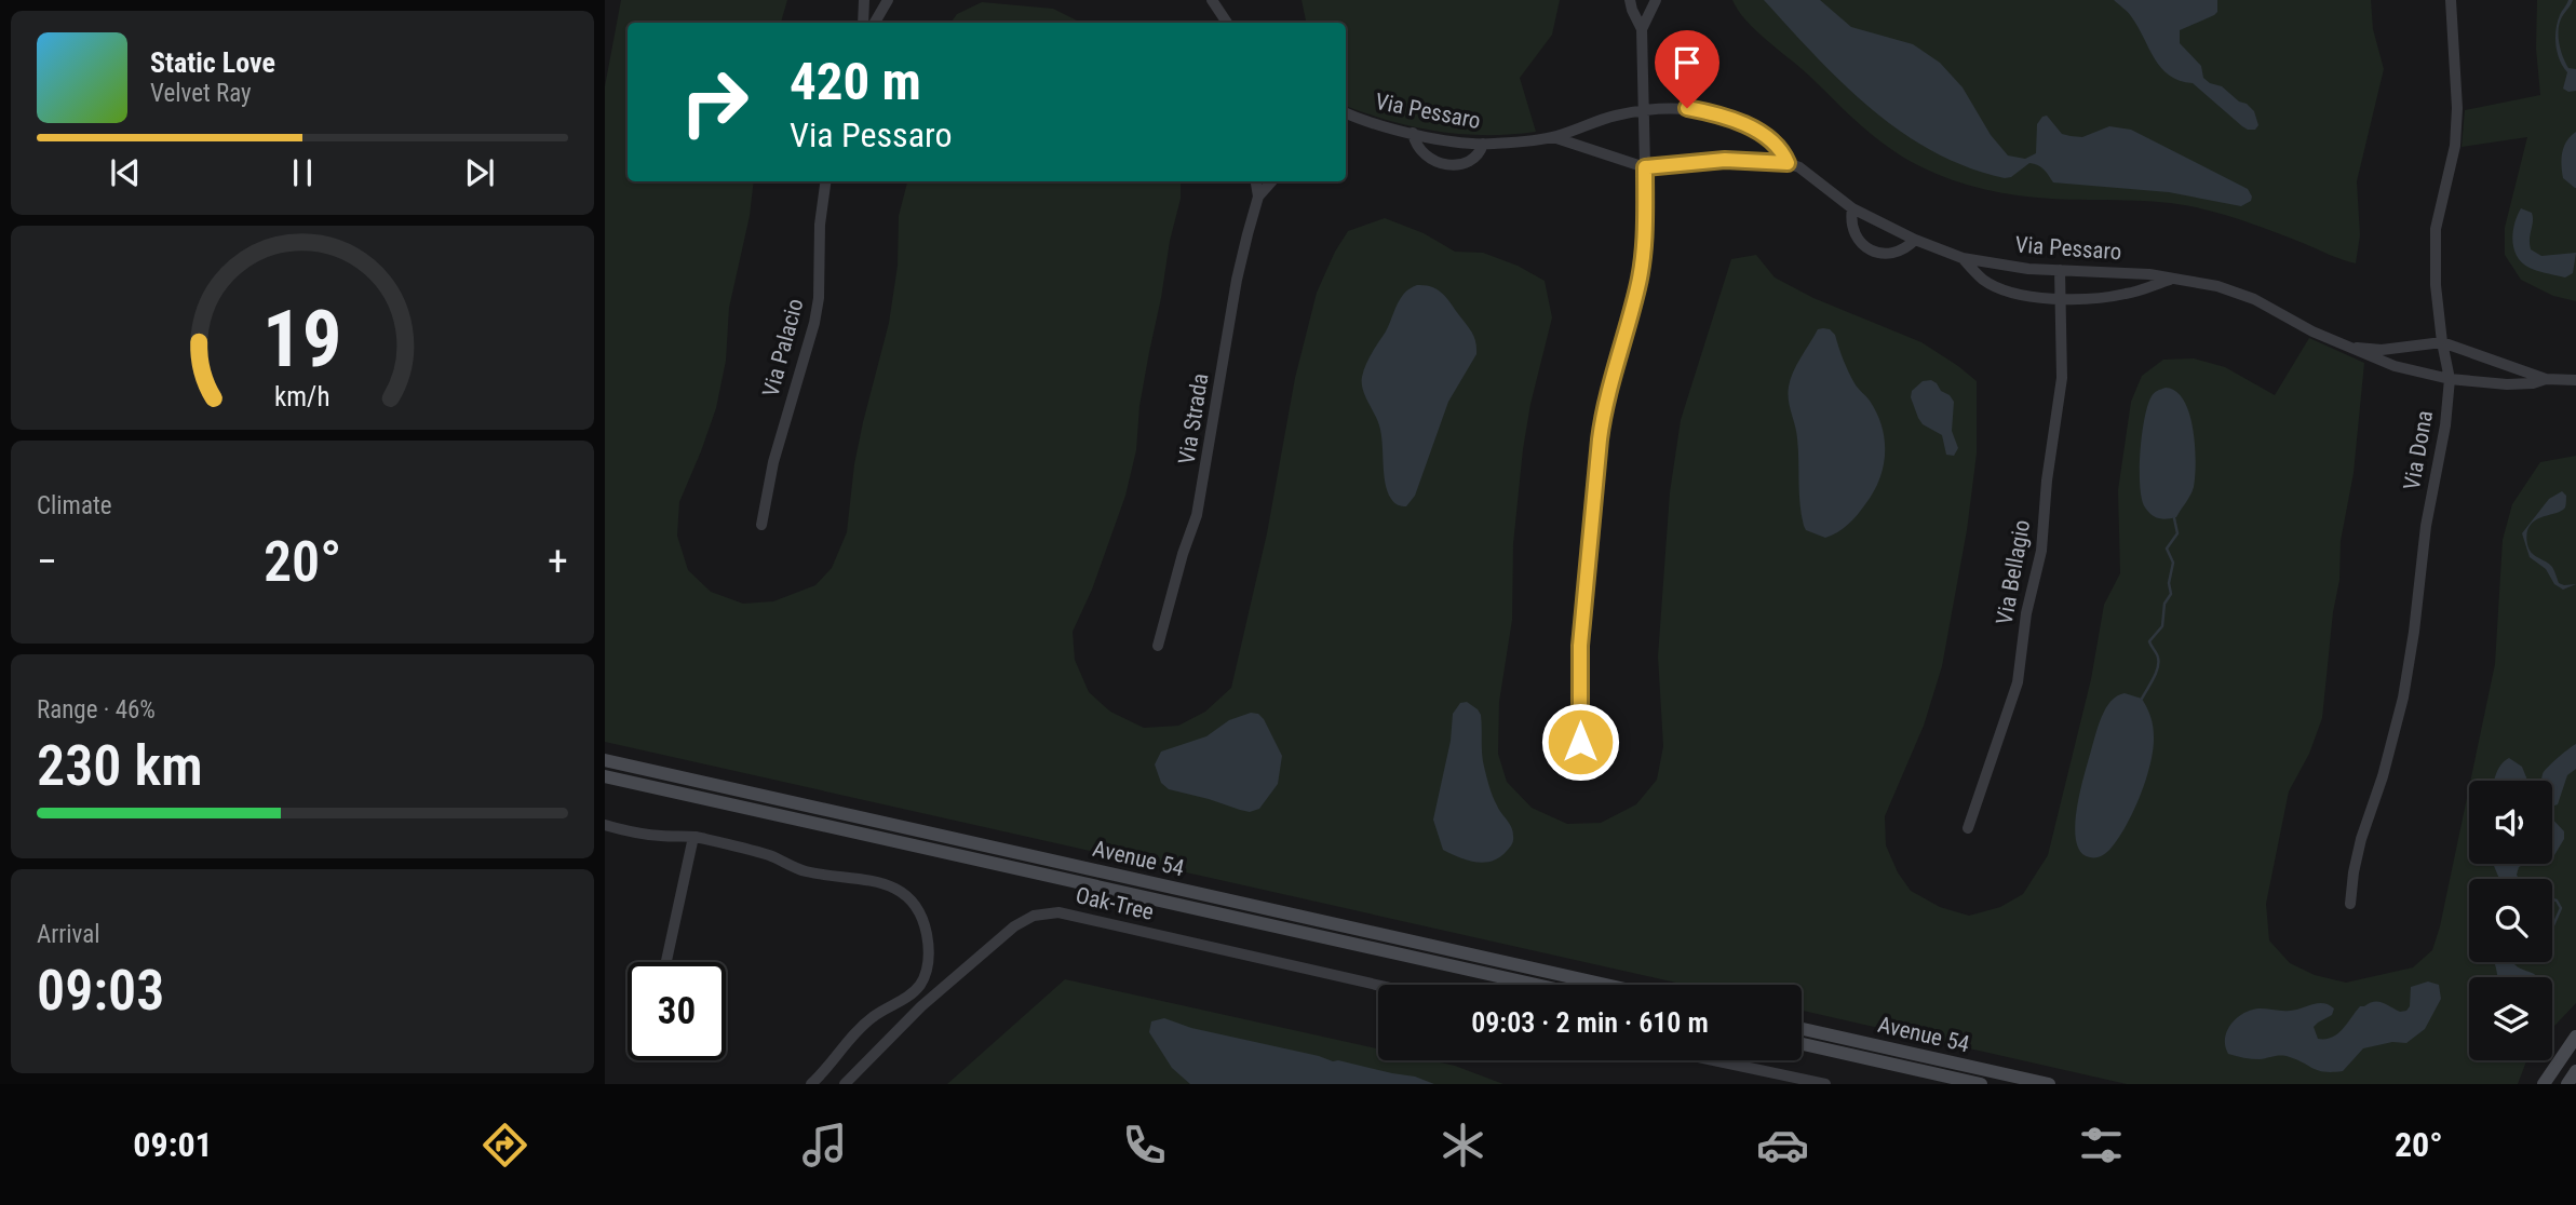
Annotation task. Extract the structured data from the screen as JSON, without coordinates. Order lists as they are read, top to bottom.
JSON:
{
  "streets": {
    "street": [
      "Via Pessaro",
      "Via Palacio",
      "Via Strada",
      "Via Dona",
      "Via Bellagio",
      "Avenue 54",
      "Oak-Tree"
    ]
  },
  "crossings": [
    ["Via Pessaro", "Via Dona"],
    ["Via Pessaro", "Via Bellagio"]
  ],
  "page": {
    "turn": ["420 m", "Via Pessaro"],
    "song": ["Static Love", "Velvet Ray"],
    "tile": [
      "Climate",
      ["Range · 46%", "230 km"],
      ["Arrival", "09:03"]
    ],
    "heat": ["−", "20°", "+"],
    "limit": "30",
    "trip": "09:03 · 2 min · 610 m",
    "tabs": ["09:01", "20°"],
    "gauge": ["19", "km/h"]
  }
}
